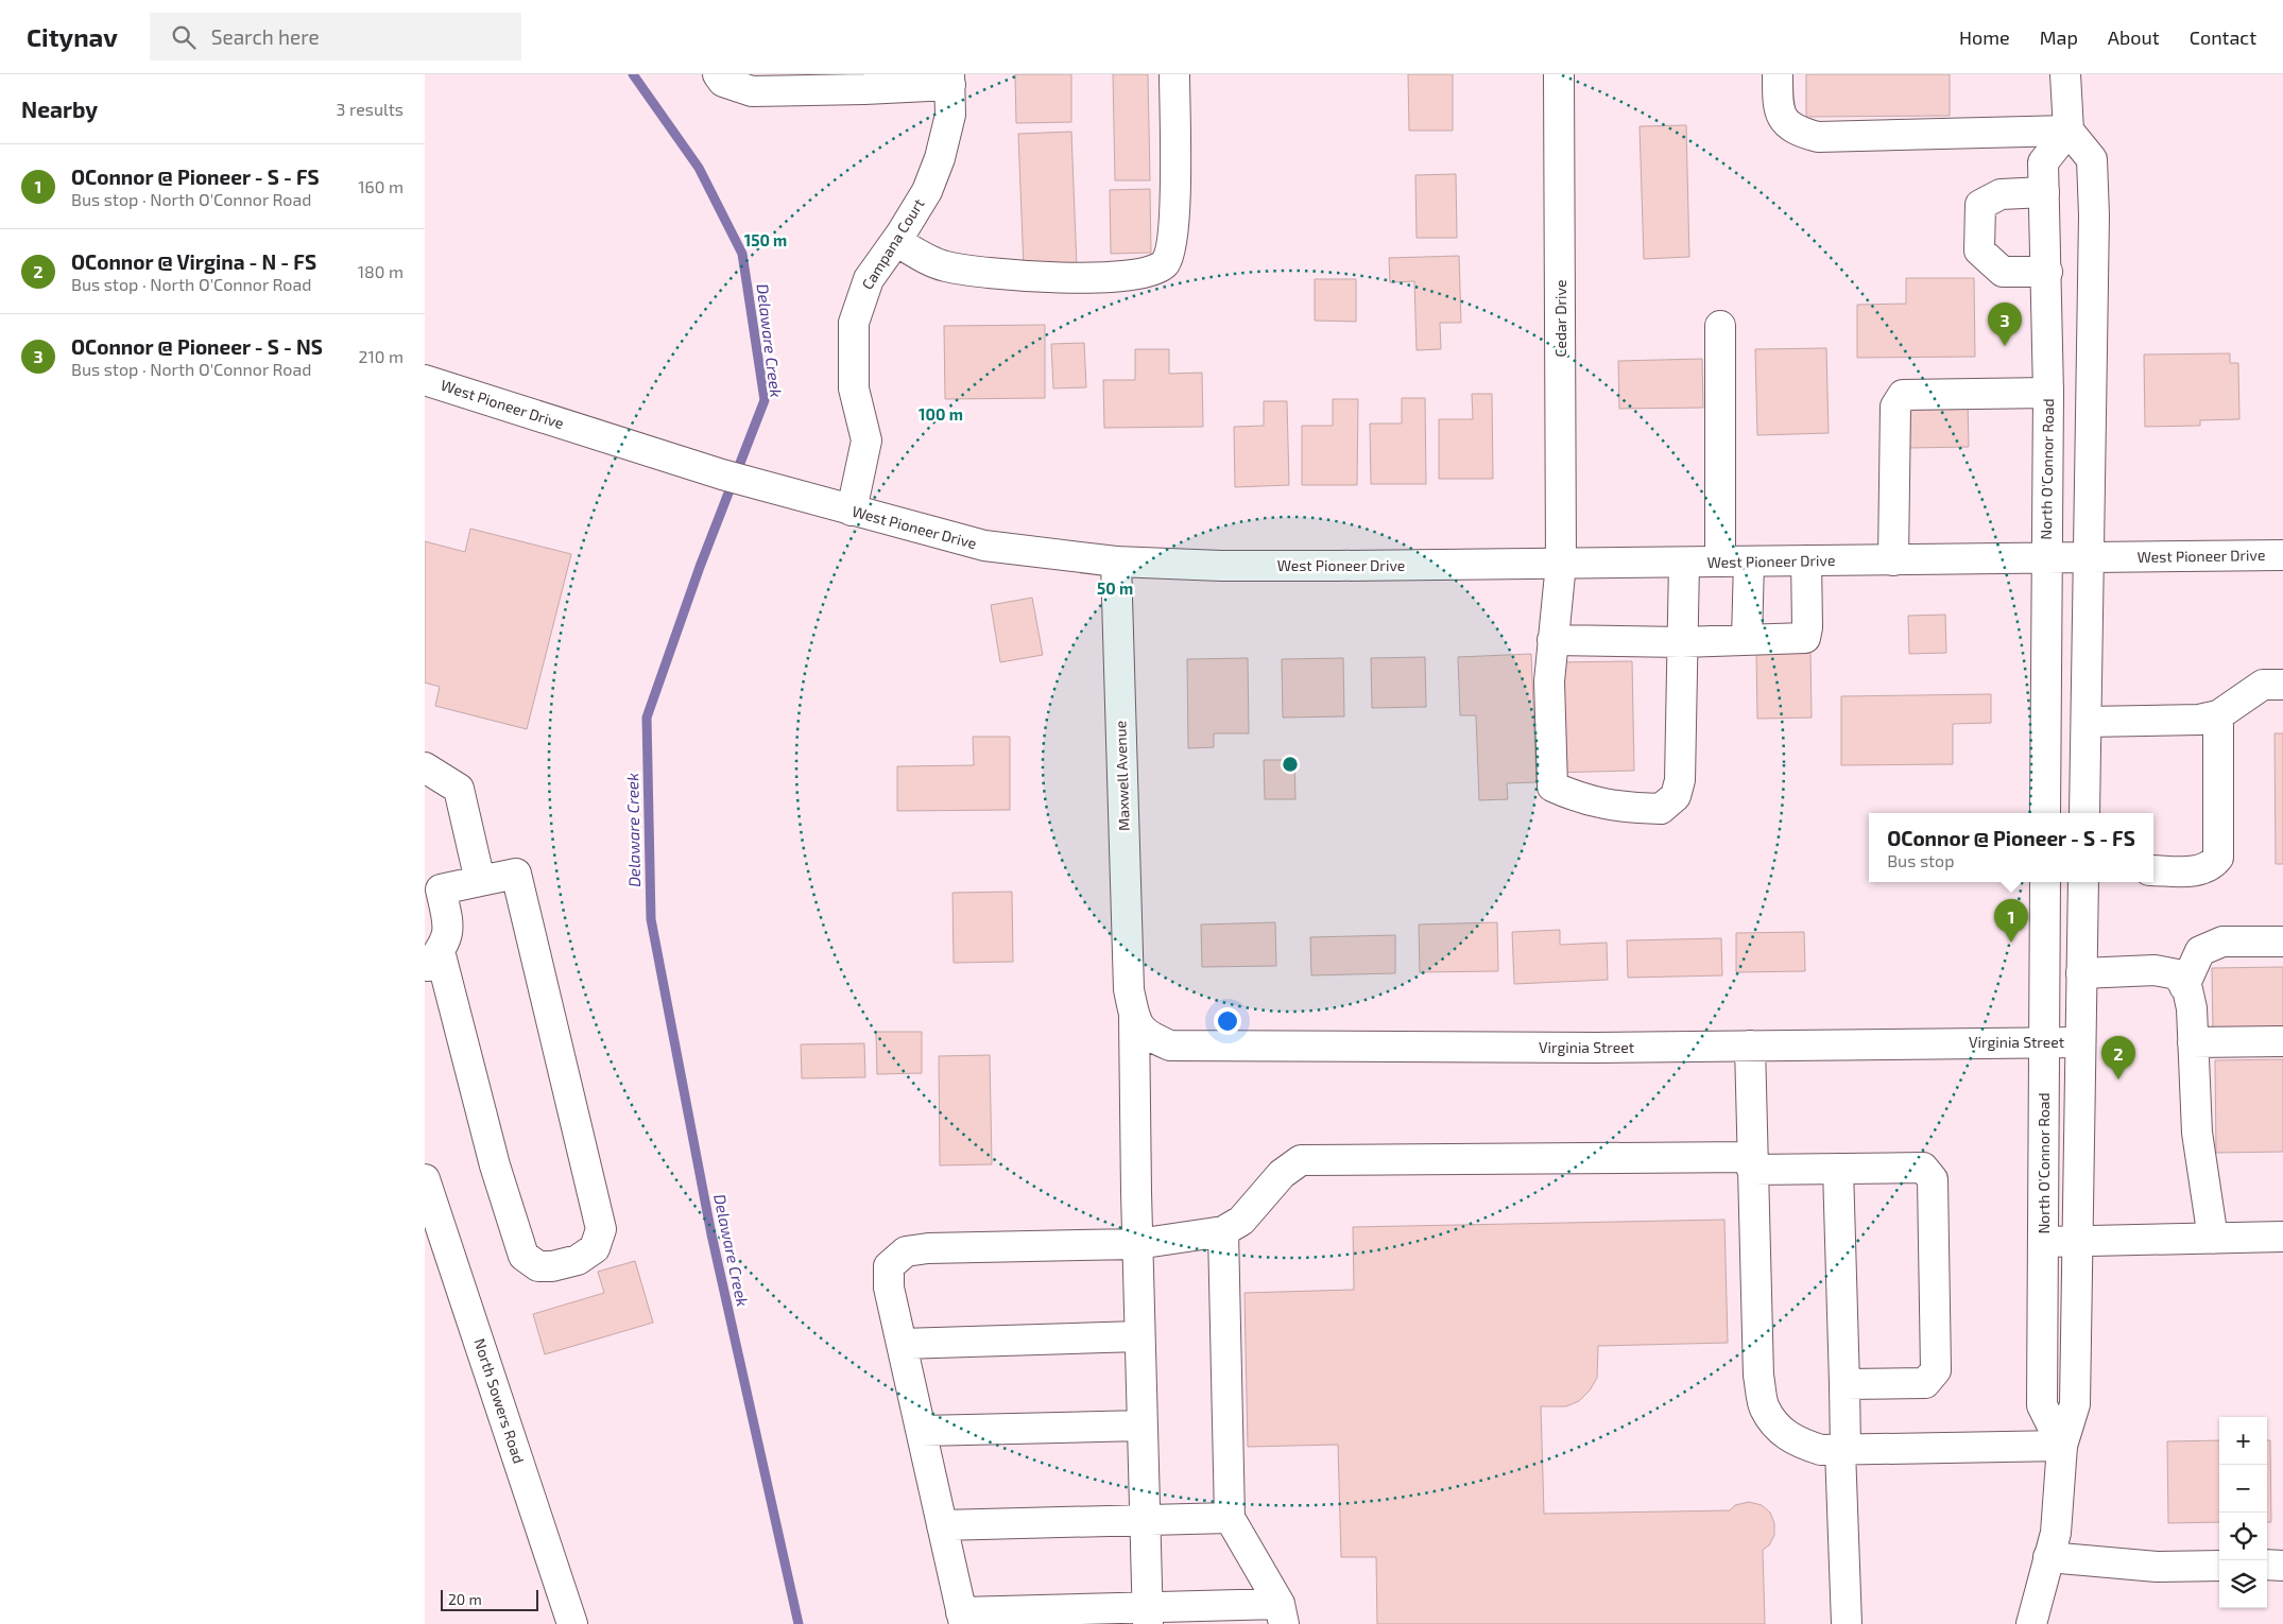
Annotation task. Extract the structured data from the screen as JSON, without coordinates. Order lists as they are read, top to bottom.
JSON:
{
  "streets": {
    "main road": [
      "Campana Court",
      "Cedar Drive",
      "West Pioneer Drive",
      "North O'Connor Road",
      "Maxwell Avenue",
      "Virginia Street",
      "North Sowers Road"
    ]
  },
  "crossings": [
    ["Campana Court", "West Pioneer Drive"],
    ["Cedar Drive", "West Pioneer Drive"],
    ["West Pioneer Drive", "North O'Connor Road"],
    ["West Pioneer Drive", "Maxwell Avenue"],
    ["North O'Connor Road", "Virginia Street"],
    ["Maxwell Avenue", "Virginia Street"]
  ],
  "water": ["Delaware Creek"],
  "scale_bar": "20 m",
  "page": {
    "header": "Citynav",
    "search": "Search here",
    "nav": [
      "Home",
      "Map",
      "About",
      "Contact"
    ],
    "heading": ["Nearby", "3 results"],
    "list": [
      {
        "mark": "1",
        "name": "OConnor @ Pioneer - S - FS",
        "note": "Bus stop · North O'Connor Road",
        "value": "160 m"
      },
      {
        "mark": "2",
        "name": "OConnor @ Virgina - N - FS",
        "note": "Bus stop · North O'Connor Road",
        "value": "180 m"
      },
      {
        "mark": "3",
        "name": "OConnor @ Pioneer - S - NS",
        "note": "Bus stop · North O'Connor Road",
        "value": "210 m"
      }
    ],
    "pins": ["3", "1", "2"],
    "popup": ["OConnor @ Pioneer - S - FS", "Bus stop"],
    "map_buttons": ["+", "−"],
    "scale": "20 m"
  },
  "rings": ["150 m", "100 m", "50 m"]
}
